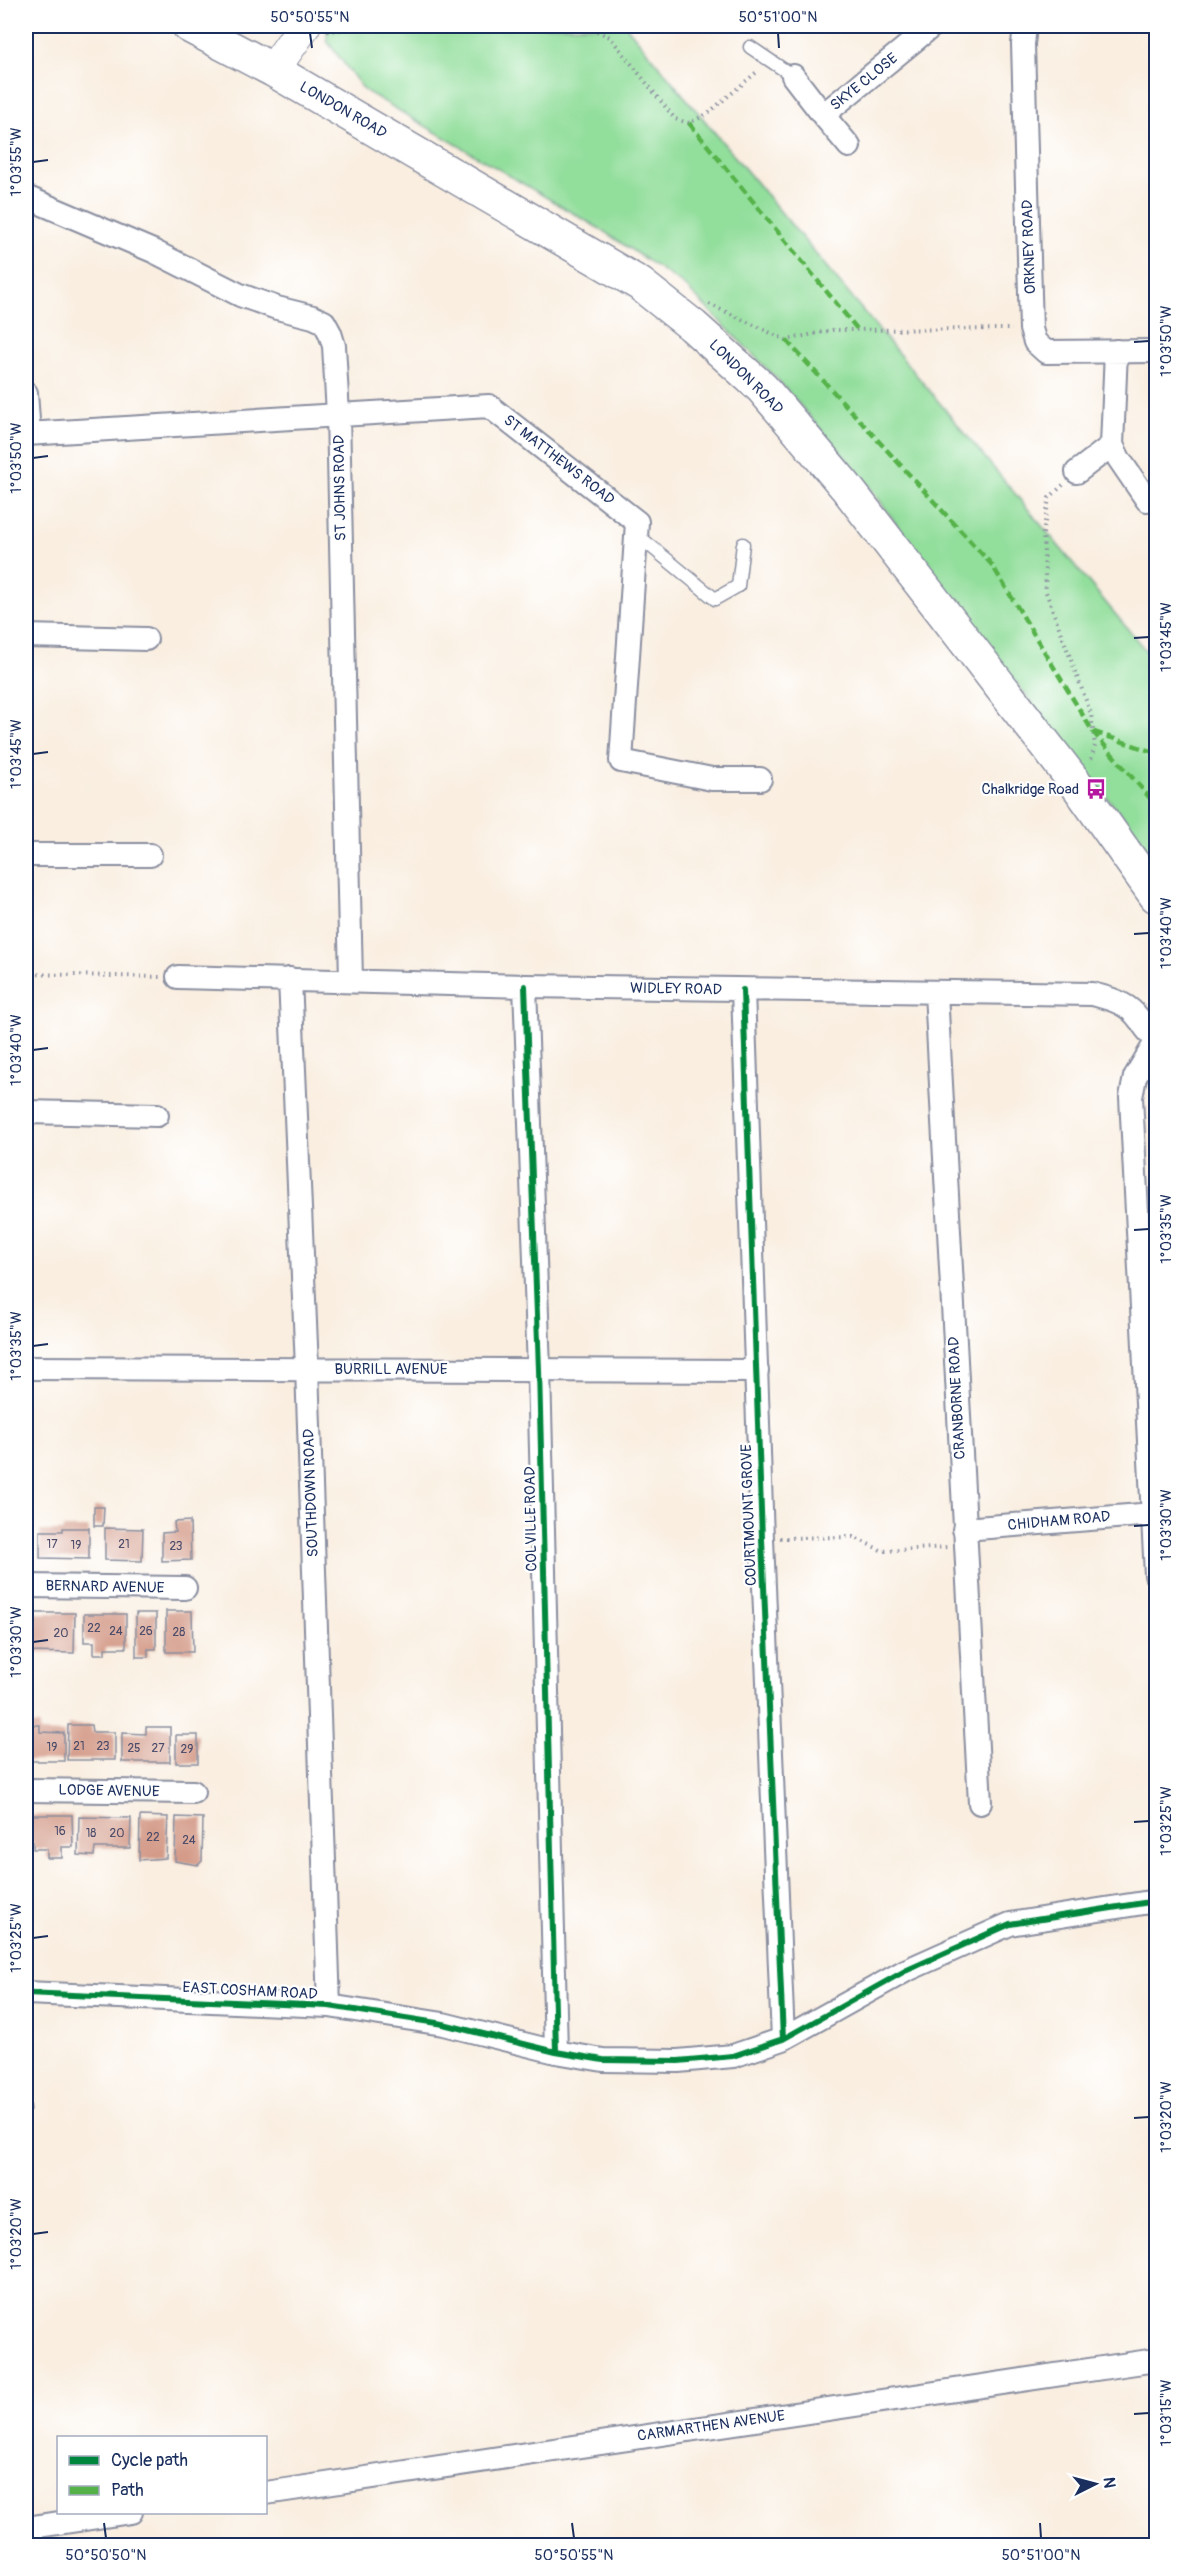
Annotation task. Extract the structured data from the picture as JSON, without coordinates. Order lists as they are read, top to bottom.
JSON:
{
  "streets": {
    "main road": ["LONDON ROAD"],
    "street": [
      "SKYE CLOSE",
      "ORKNEY ROAD",
      "ST MATTHEWS ROAD",
      "ST JOHNS ROAD",
      "WIDLEY ROAD",
      "BURRILL AVENUE",
      "CRANBORNE ROAD",
      "SOUTHDOWN ROAD",
      "COURTMOUNT GROVE",
      "COLVILLE ROAD",
      "CHIDHAM ROAD",
      "BERNARD AVENUE",
      "LODGE AVENUE",
      "EAST COSHAM ROAD",
      "CARMARTHEN AVENUE"
    ]
  },
  "crossings": [
    ["ST MATTHEWS ROAD", "ST JOHNS ROAD"],
    ["ST JOHNS ROAD", "WIDLEY ROAD"],
    ["WIDLEY ROAD", "CRANBORNE ROAD"],
    ["WIDLEY ROAD", "SOUTHDOWN ROAD"],
    ["WIDLEY ROAD", "COURTMOUNT GROVE"],
    ["WIDLEY ROAD", "COLVILLE ROAD"],
    ["BURRILL AVENUE", "SOUTHDOWN ROAD"],
    ["BURRILL AVENUE", "COURTMOUNT GROVE"],
    ["BURRILL AVENUE", "COLVILLE ROAD"],
    ["CRANBORNE ROAD", "CHIDHAM ROAD"],
    ["SOUTHDOWN ROAD", "EAST COSHAM ROAD"],
    ["COURTMOUNT GROVE", "EAST COSHAM ROAD"],
    ["COLVILLE ROAD", "EAST COSHAM ROAD"]
  ],
  "places": {
    "bus stop": ["Chalkridge Road"]
  },
  "house_numbers": [
    "17",
    "21",
    "19",
    "23",
    "22",
    "24",
    "26",
    "28",
    "20",
    "21",
    "23",
    "19",
    "25",
    "27",
    "29",
    "16",
    "18",
    "20",
    "22",
    "24"
  ],
  "legend": ["Cycle path", "Path"],
  "north": "right",
  "coordinates": [
    "50°50'55\"N",
    "50°51'00\"N",
    "1°03'55\"W",
    "1°03'50\"W",
    "1°03'45\"W",
    "1°03'40\"W",
    "1°03'35\"W",
    "1°03'30\"W",
    "1°03'25\"W",
    "1°03'20\"W",
    "1°03'15\"W",
    "50°50'50\"N"
  ]
}
